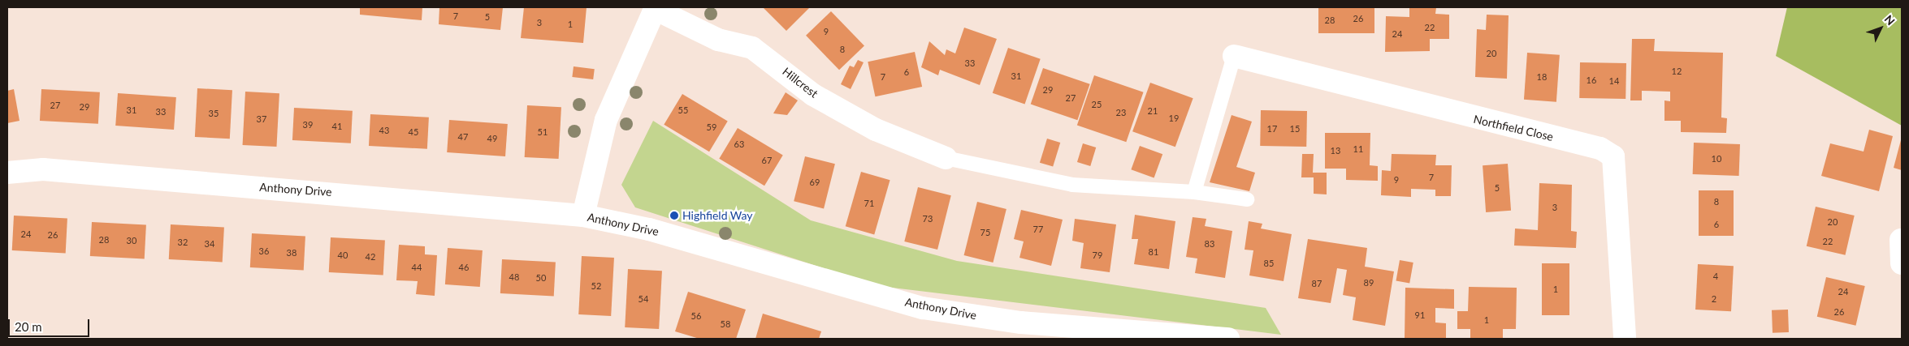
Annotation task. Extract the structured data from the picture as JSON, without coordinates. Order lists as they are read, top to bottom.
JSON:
{
  "streets": {
    "street": ["Hillcrest", "Northfield Close", "Anthony Drive"]
  },
  "places": ["Highfield Way"],
  "house_numbers": [
    "7",
    "5",
    "26",
    "28",
    "3",
    "1",
    "22",
    "9",
    "24",
    "8",
    "20",
    "33",
    "12",
    "6",
    "31",
    "7",
    "18",
    "16",
    "14",
    "29",
    "27",
    "25",
    "27",
    "29",
    "31",
    "55",
    "21",
    "33",
    "23",
    "35",
    "19",
    "37",
    "39",
    "41",
    "59",
    "17",
    "15",
    "43",
    "45",
    "51",
    "47",
    "49",
    "63",
    "11",
    "13",
    "10",
    "67",
    "7",
    "9",
    "69",
    "5",
    "8",
    "71",
    "3",
    "73",
    "20",
    "6",
    "77",
    "75",
    "24",
    "26",
    "28",
    "30",
    "22",
    "32",
    "34",
    "83",
    "36",
    "81",
    "38",
    "40",
    "79",
    "42",
    "85",
    "44",
    "46",
    "4",
    "48",
    "50",
    "89",
    "87",
    "52",
    "1",
    "24",
    "54",
    "2",
    "26",
    "91",
    "56",
    "1",
    "58"
  ],
  "scale_bar": "20 m",
  "north": "top right"
}
